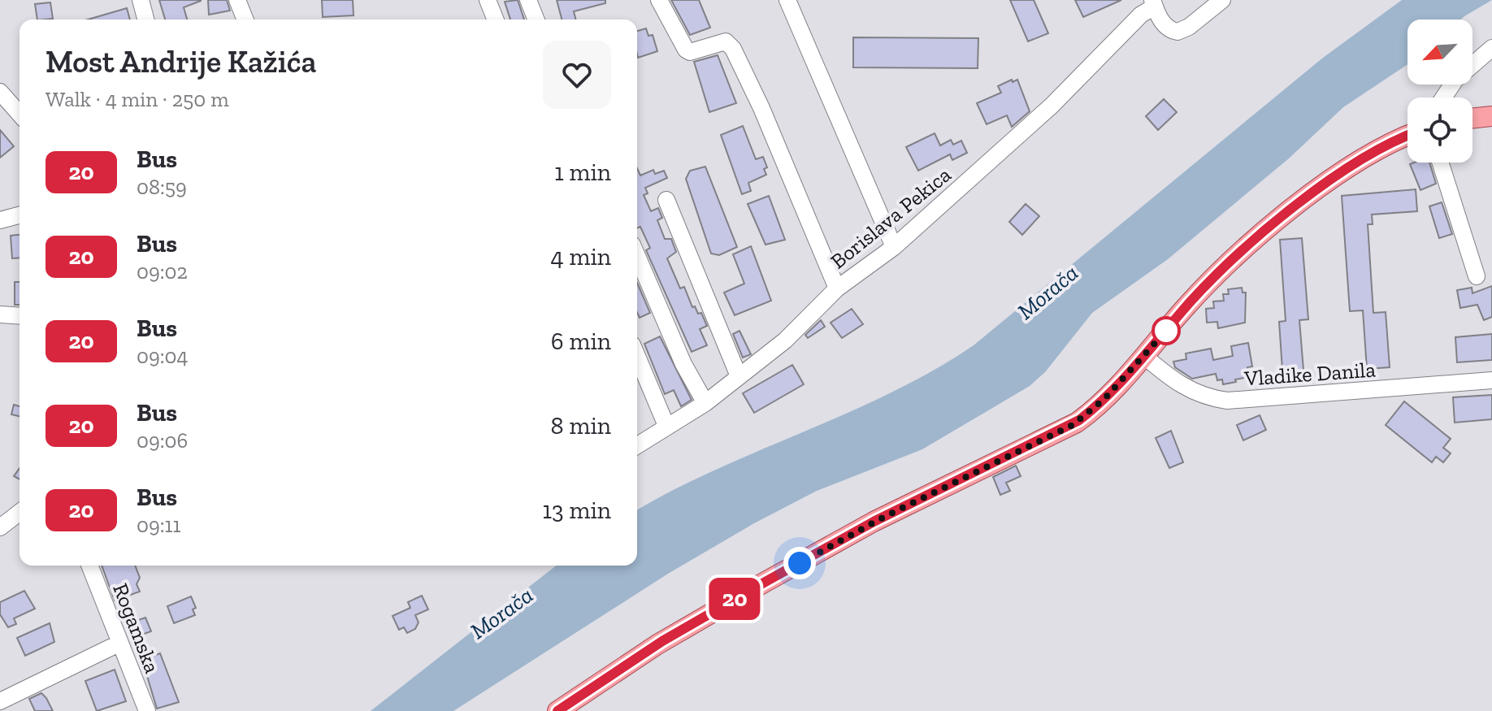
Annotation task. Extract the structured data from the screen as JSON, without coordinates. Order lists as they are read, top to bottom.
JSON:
{
  "streets": {
    "street": ["Borislava Pekica", "Vladike Danila", "Rogamska"]
  },
  "water": ["Morača"],
  "lines": ["bus line 20"],
  "north": "bottom left",
  "page": {
    "on_map": "20",
    "heading": ["Most Andrije Kažića", "Walk · 4 min · 250 m"],
    "list": [
      {
        "mark": "20",
        "name": "Bus",
        "note": "08:59",
        "value": "1 min"
      },
      {
        "mark": "20",
        "name": "Bus",
        "note": "09:02",
        "value": "4 min"
      },
      {
        "mark": "20",
        "name": "Bus",
        "note": "09:04",
        "value": "6 min"
      },
      {
        "mark": "20",
        "name": "Bus",
        "note": "09:06",
        "value": "8 min"
      },
      {
        "mark": "20",
        "name": "Bus",
        "note": "09:11",
        "value": "13 min"
      }
    ]
  }
}
